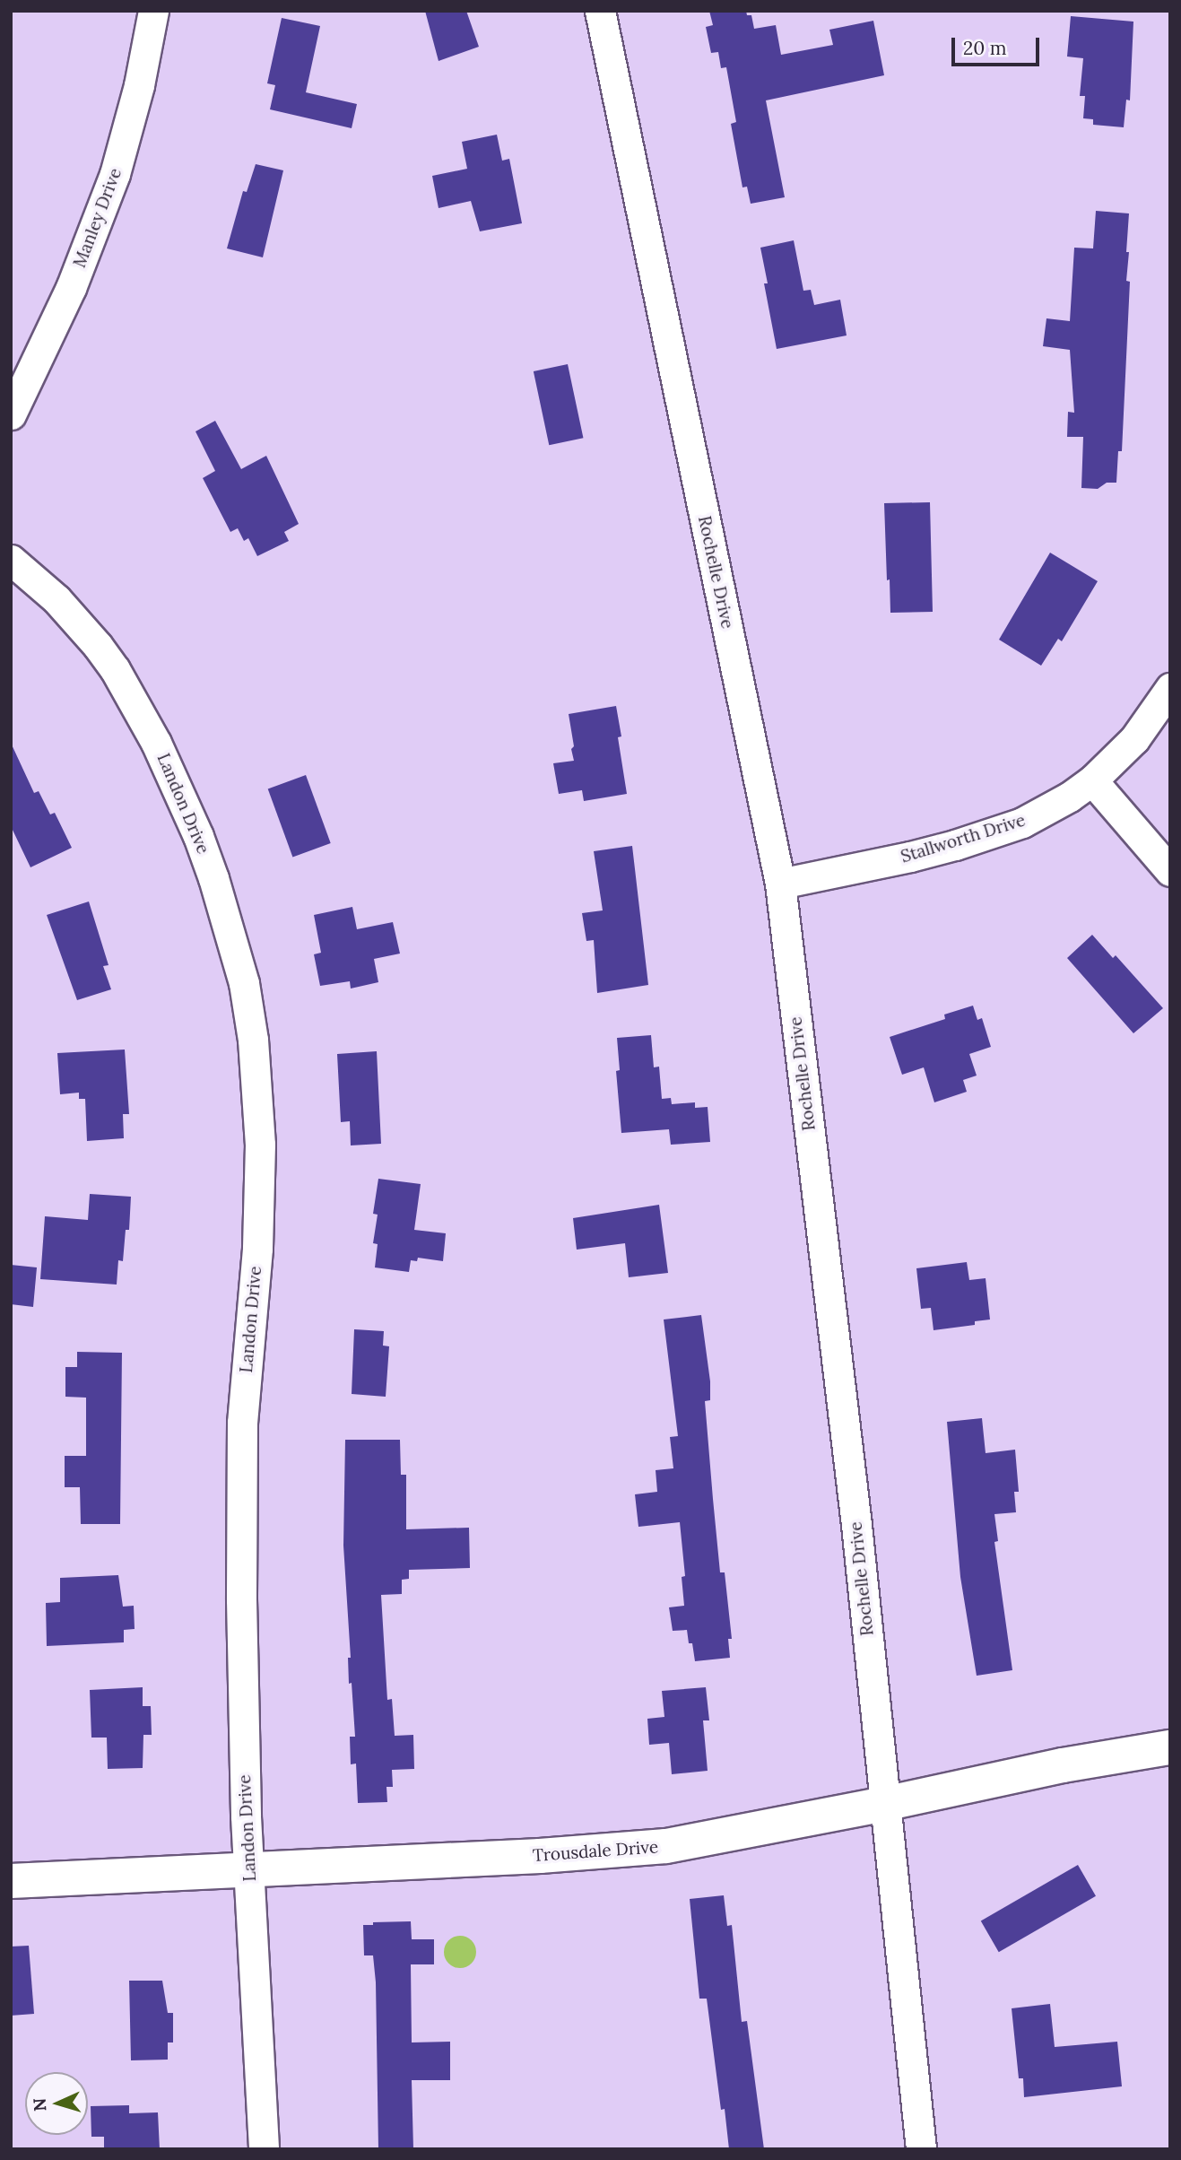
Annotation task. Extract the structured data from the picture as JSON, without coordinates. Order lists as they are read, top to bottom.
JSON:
{
  "streets": {
    "street": [
      "Manley Drive",
      "Rochelle Drive",
      "Landon Drive",
      "Stallworth Drive",
      "Trousdale Drive"
    ]
  },
  "crossings": [
    ["Rochelle Drive", "Stallworth Drive"],
    ["Rochelle Drive", "Trousdale Drive"],
    ["Landon Drive", "Trousdale Drive"]
  ],
  "scale_bar": "20 m",
  "north": "left"
}
